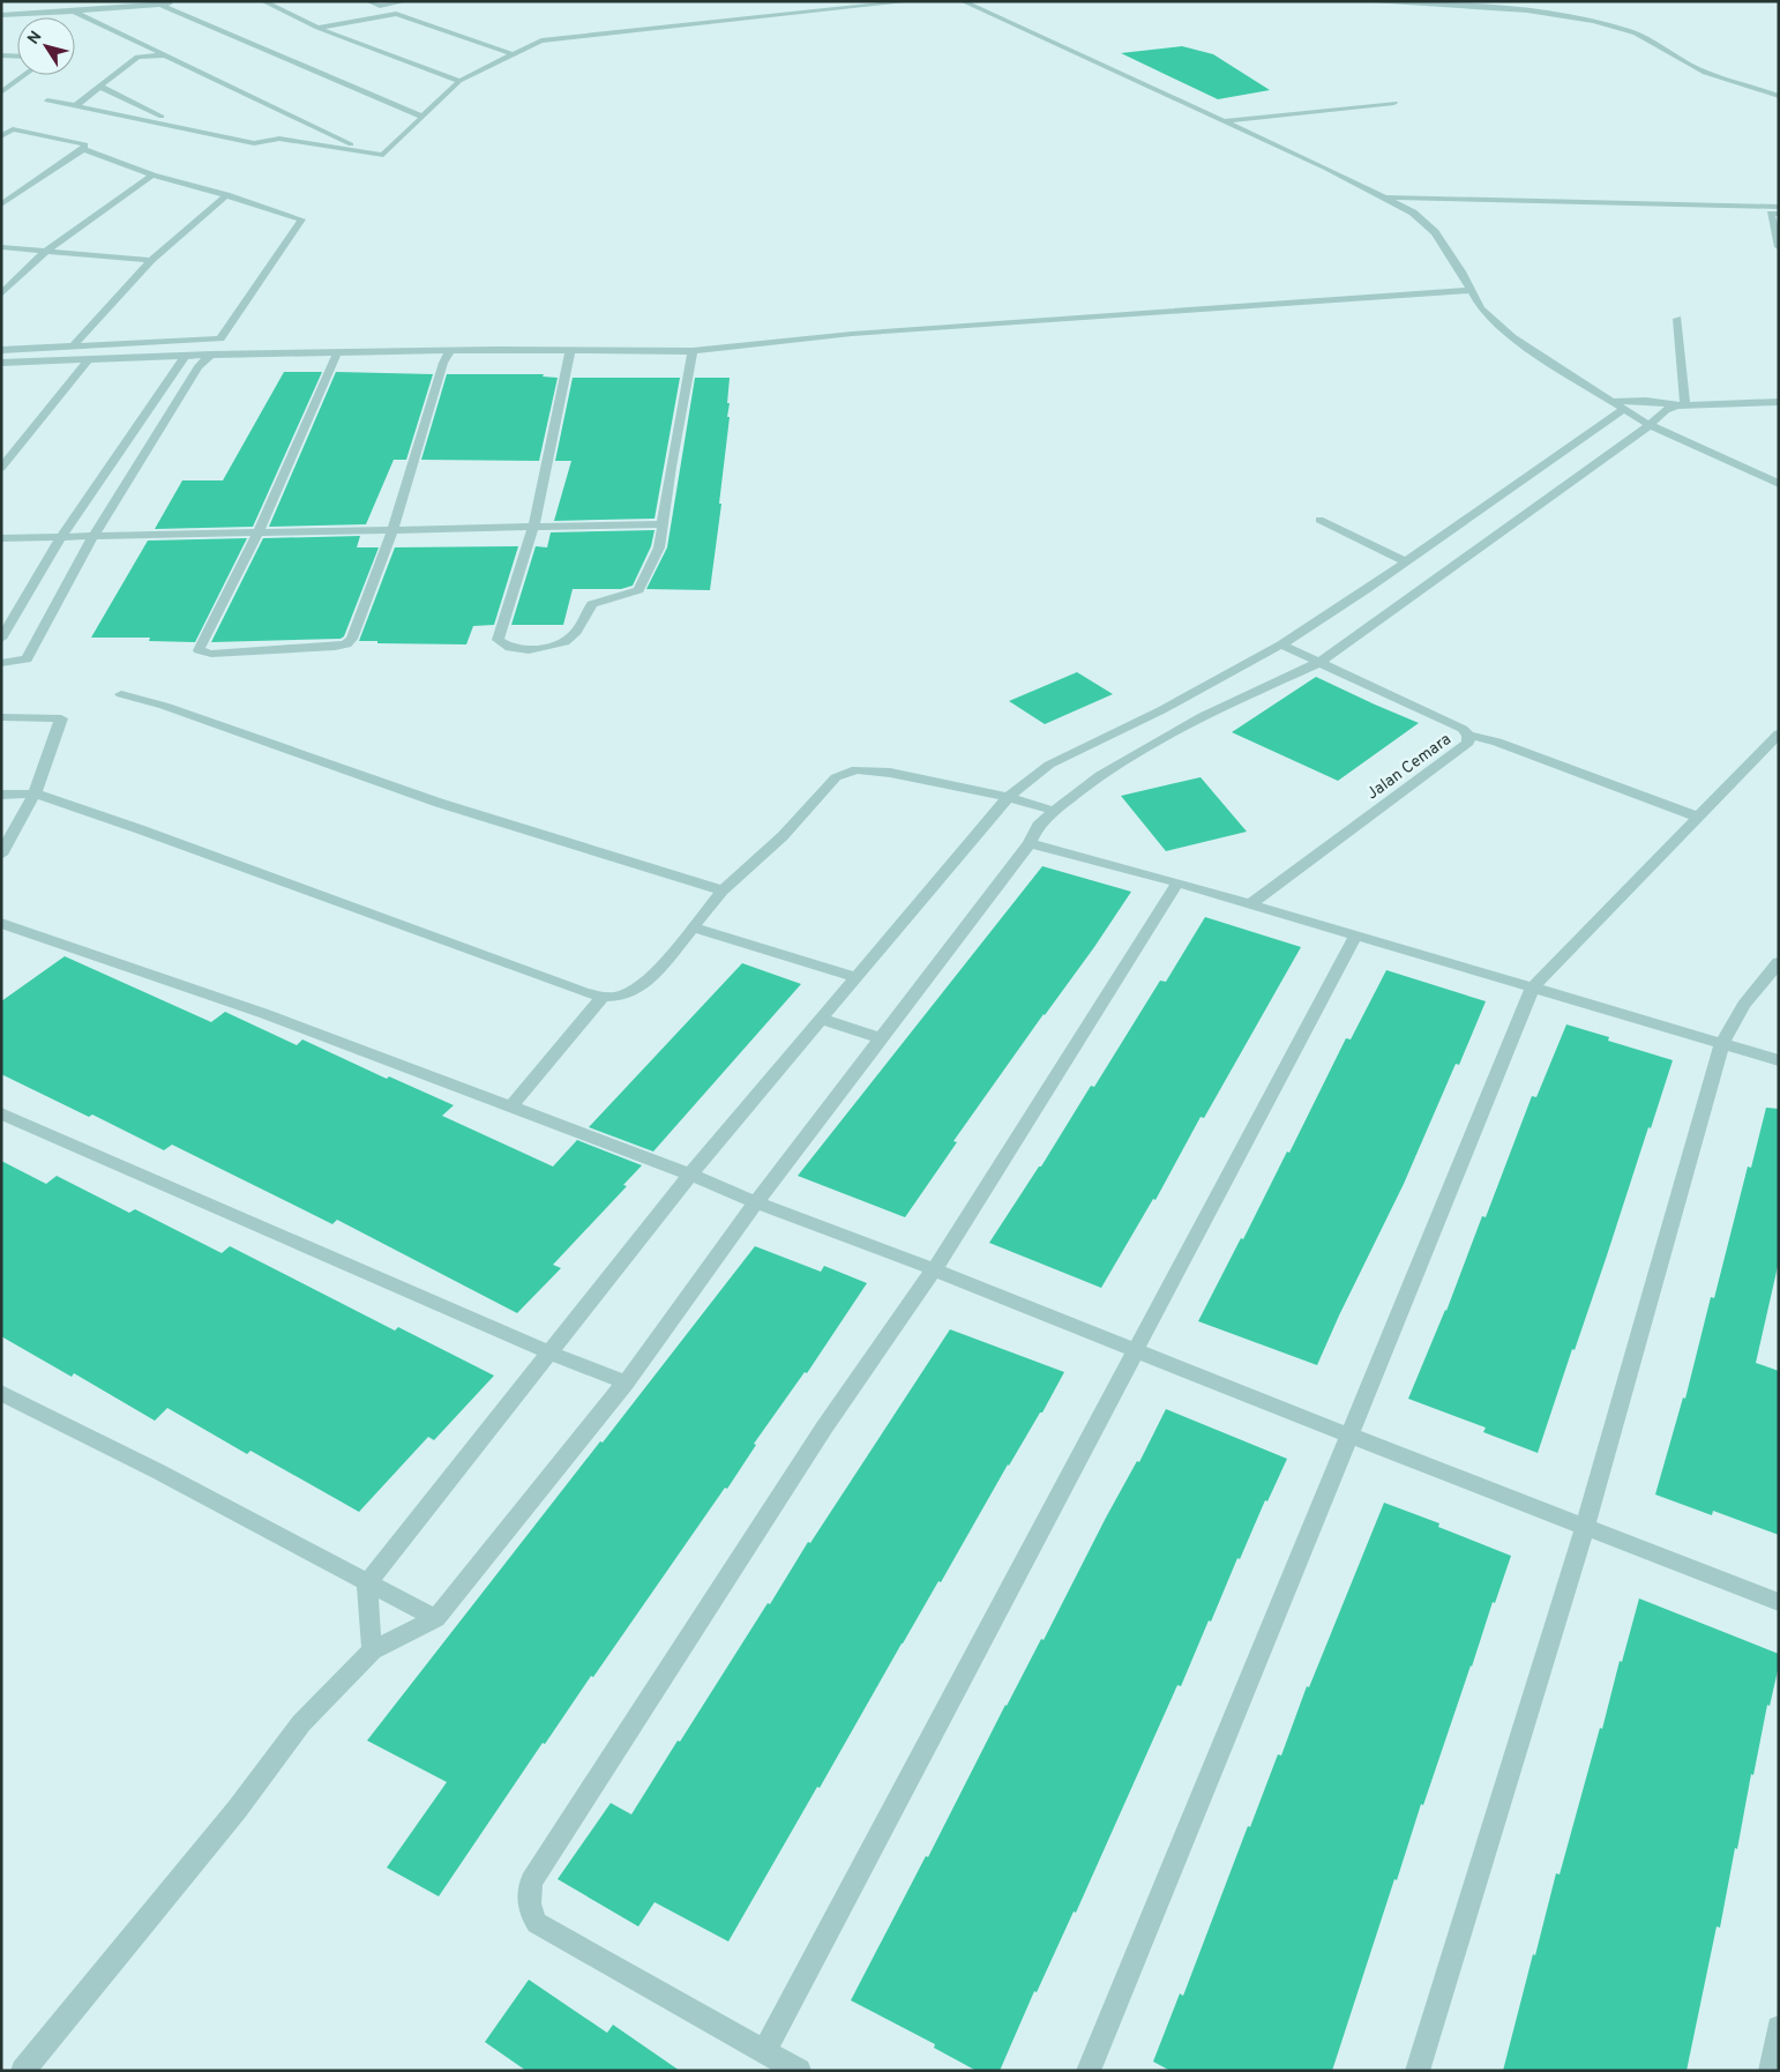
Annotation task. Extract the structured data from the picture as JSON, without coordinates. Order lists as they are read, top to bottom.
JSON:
{
  "streets": {
    "street": ["Jalan Cemara"]
  },
  "north": "top left"
}
